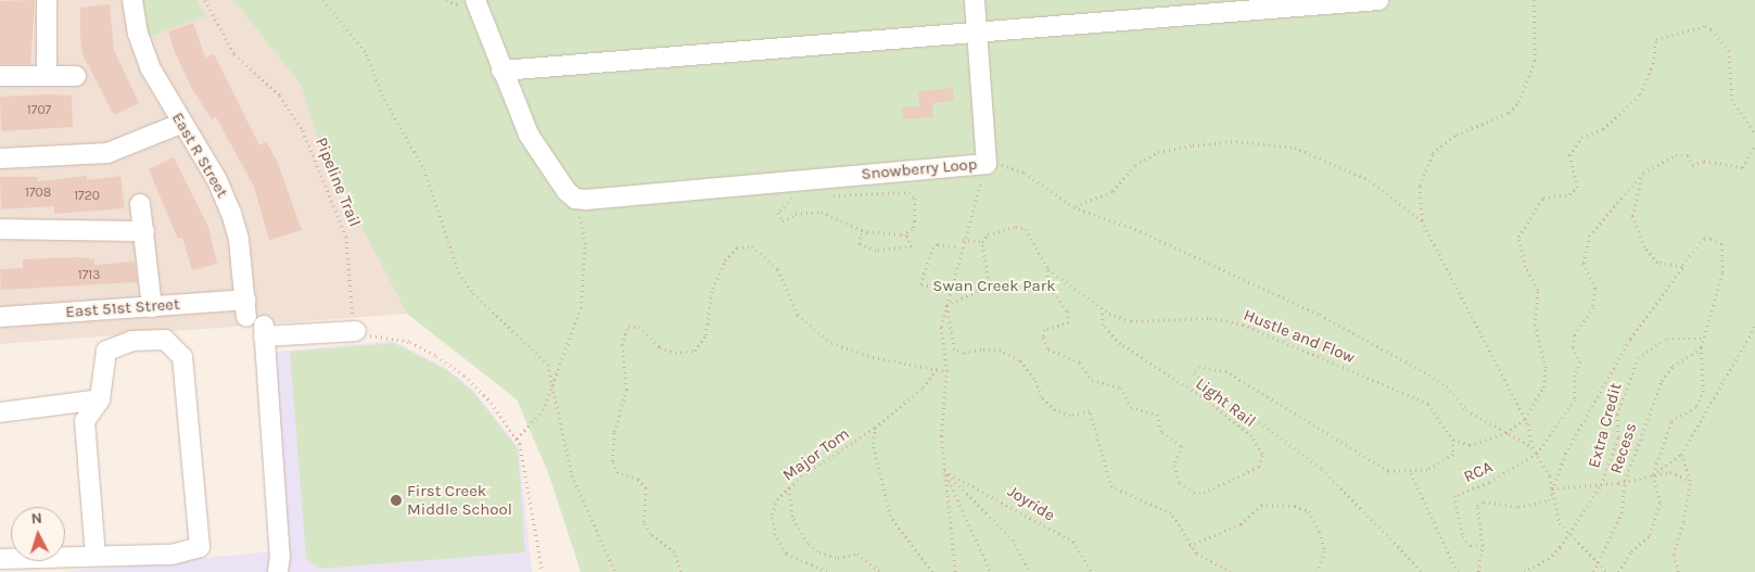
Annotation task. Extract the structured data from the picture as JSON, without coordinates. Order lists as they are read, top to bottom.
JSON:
{
  "streets": {
    "street": ["East R Street", "Snowberry Loop", "East 51st Street"],
    "path": [
      "Pipeline Trail",
      "Hustle and Flow",
      "Light Rail",
      "Extra Credit",
      "Recess",
      "Major Tom",
      "RCA",
      "Joyride"
    ]
  },
  "crossings": [
    ["East R Street", "East 51st Street"],
    ["Pipeline Trail", "East 51st Street"],
    ["Hustle and Flow", "Light Rail"],
    ["Extra Credit", "RCA"]
  ],
  "parks": ["Swan Creek Park"],
  "places": ["First Creek Middle School"],
  "house_numbers": [
    "1707",
    "1708",
    "1720",
    "1713"
  ],
  "north": "top"
}
